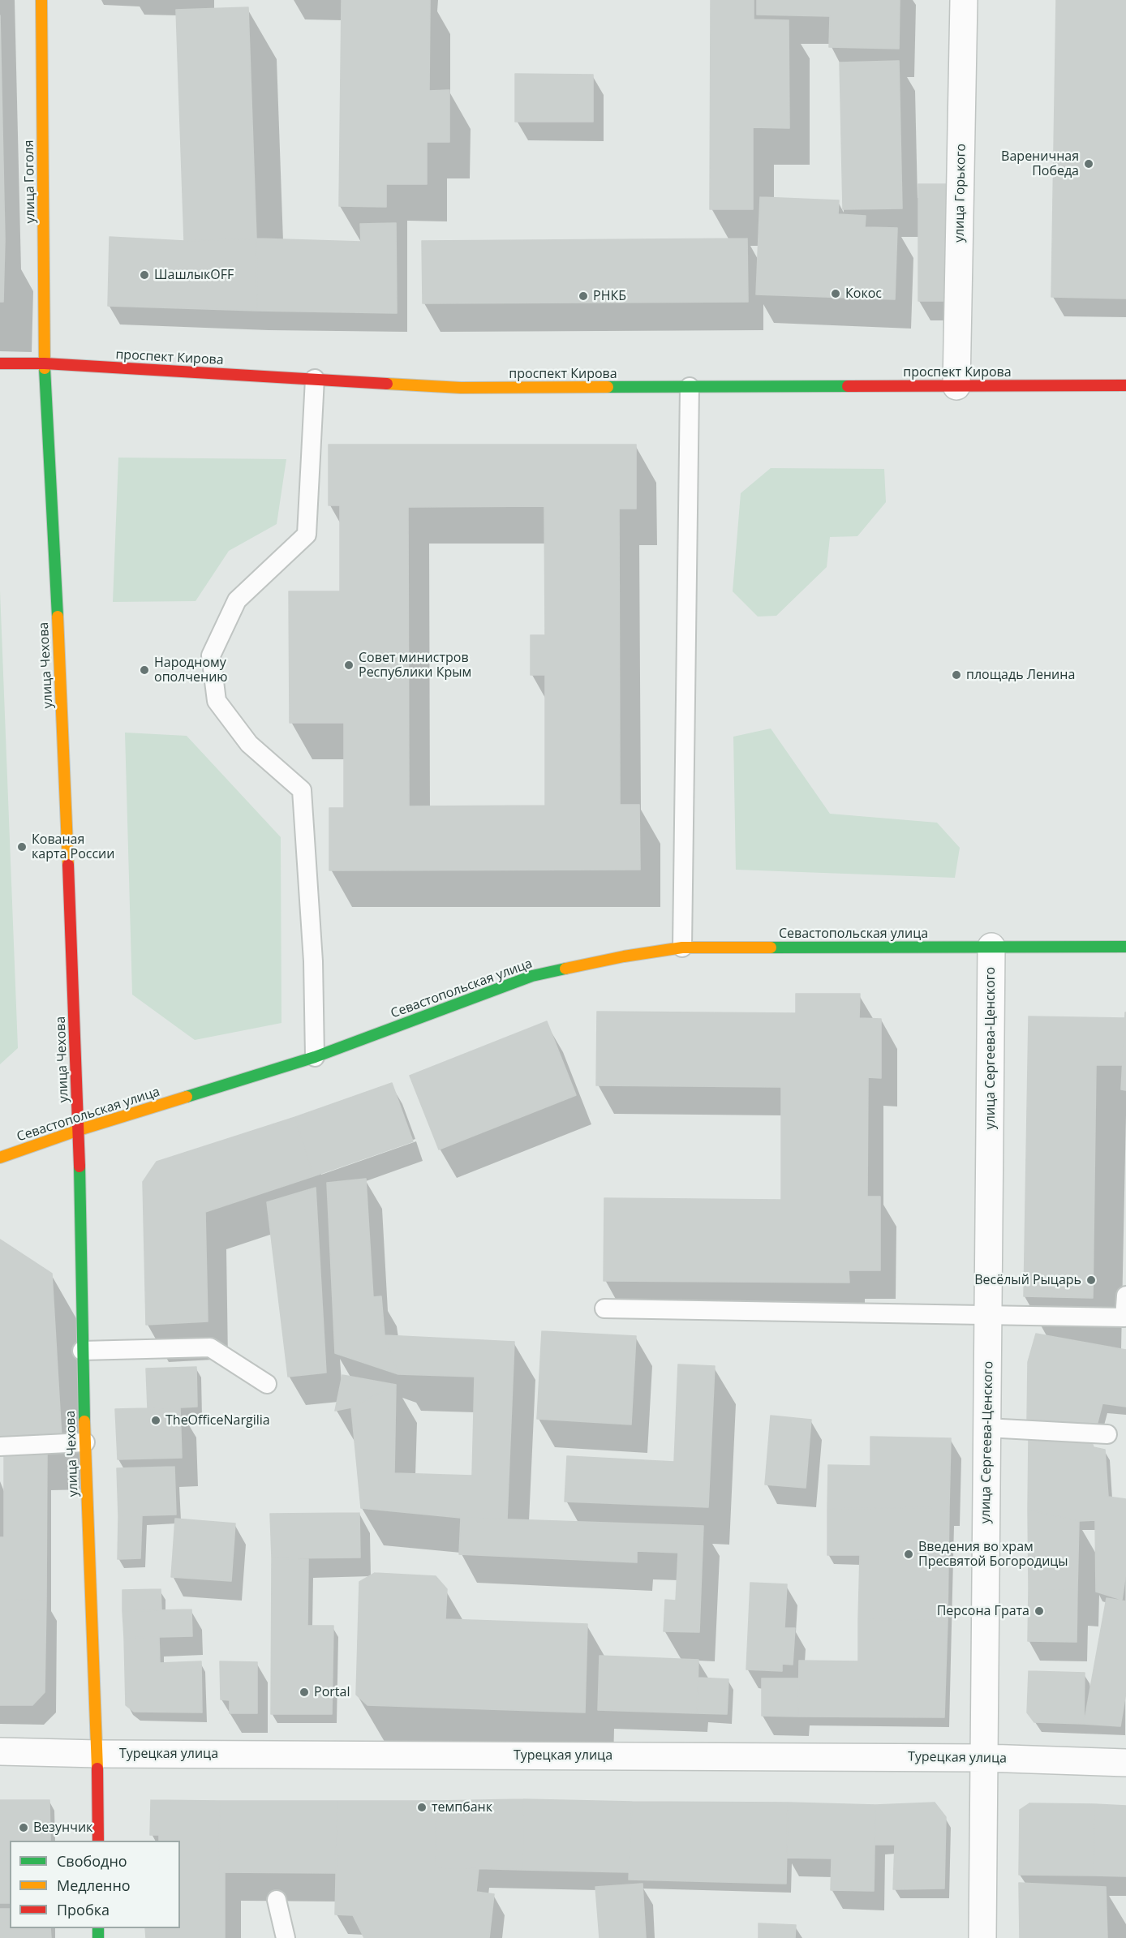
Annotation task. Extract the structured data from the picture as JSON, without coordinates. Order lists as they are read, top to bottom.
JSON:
{
  "streets": {
    "main road": [
      "улица Гоголя",
      "проспект Кирова",
      "улица Чехова",
      "Севастопольская улица"
    ],
    "street": ["улица Горького", "улица Сергеева-Ценского", "Турецкая улица"]
  },
  "crossings": [
    ["улица Гоголя", "проспект Кирова"],
    ["улица Гоголя", "улица Чехова"],
    ["улица Горького", "проспект Кирова"],
    ["проспект Кирова", "улица Чехова"],
    ["улица Чехова", "Севастопольская улица"],
    ["улица Чехова", "Турецкая улица"],
    ["Севастопольская улица", "улица Сергеева-Ценского"],
    ["улица Сергеева-Ценского", "Турецкая улица"]
  ],
  "places": [
    "Вареничная Победа",
    "ШашлыкOFF",
    "Кокос",
    "РНКБ",
    "Совет министров Республики Крым",
    "Народному ополчению",
    "площадь Ленина",
    "Кованая карта России",
    "Весёлый Рыцарь",
    "TheOfficeNargilia",
    "Введения во храм Пресвятой Богородицы",
    "Персона Грата",
    "Portal",
    "темпбанк",
    "Везунчик"
  ],
  "legend": ["Свободно", "Медленно", "Пробка"]
}
